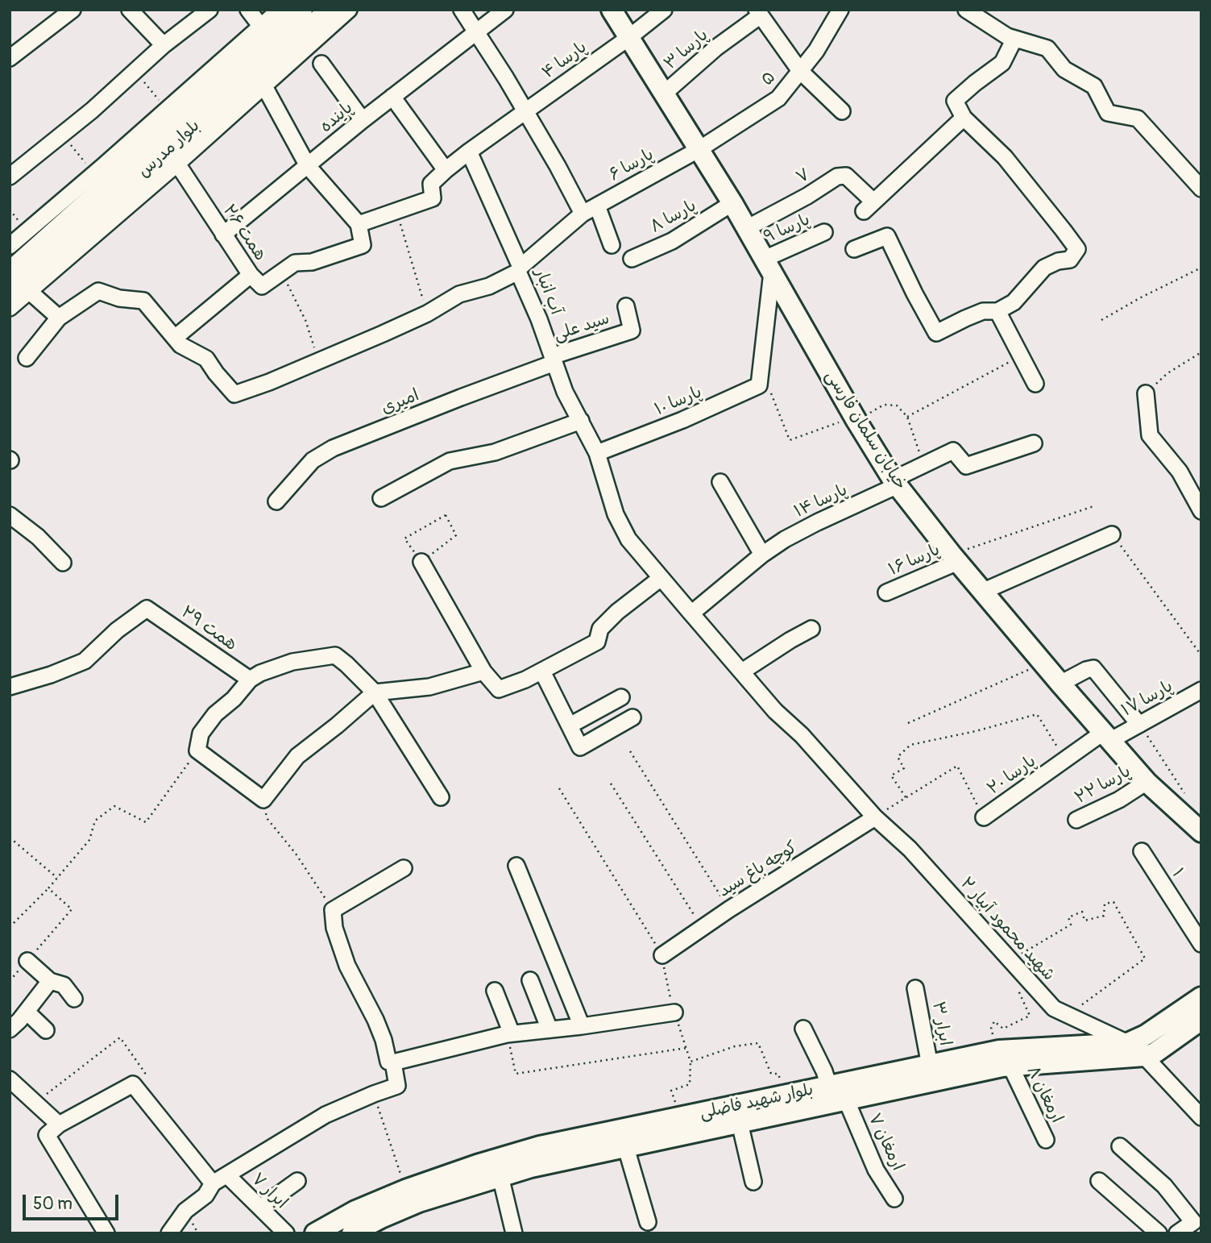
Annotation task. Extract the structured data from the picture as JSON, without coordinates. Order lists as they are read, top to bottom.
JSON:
{
  "streets": {
    "main road": ["بلوار مدرس", "خیابان سلمان فارسی", "بلوار شهید فاضلی"],
    "street": [
      "پارسا ۳",
      "پارسا ۴",
      "۵",
      "پاینده",
      "پارسا ۶",
      "۷",
      "پارسا ۸",
      "پارسا ۹",
      "همت ۲۶",
      "آب انبار",
      "سید علی",
      "پارسا ۱۰",
      "امیری",
      "پارسا ۱۴",
      "پارسا ۱۶",
      "همت ۲۹",
      "پارسا ۱۷",
      "پارسا ۲۰",
      "پارسا ۲۲",
      "کوچه باغ سید",
      "۱",
      "شهید محمود آبیار ۲",
      "ابرار ۳",
      "ارمغان ۸",
      "ارمغان ۷",
      "ابرار ۷"
    ]
  },
  "crossings": [
    ["پارسا ۳", "خیابان سلمان فارسی"],
    ["پارسا ۴", "آب انبار"],
    ["پارسا ۴", "خیابان سلمان فارسی"],
    ["۵", "پارسا ۶"],
    ["۵", "خیابان سلمان فارسی"],
    ["پاینده", "همت ۲۶"],
    ["پارسا ۶", "آب انبار"],
    ["پارسا ۶", "خیابان سلمان فارسی"],
    ["۷", "خیابان سلمان فارسی"],
    ["پارسا ۸", "خیابان سلمان فارسی"],
    ["پارسا ۹", "پارسا ۱۰"],
    ["پارسا ۹", "خیابان سلمان فارسی"],
    ["آب انبار", "سید علی"],
    ["آب انبار", "امیری"],
    ["سید علی", "امیری"],
    ["پارسا ۱۰", "خیابان سلمان فارسی"],
    ["پارسا ۱۰", "شهید محمود آبیار ۲"],
    ["خیابان سلمان فارسی", "پارسا ۱۴"],
    ["خیابان سلمان فارسی", "پارسا ۱۶"],
    ["خیابان سلمان فارسی", "پارسا ۱۷"],
    ["خیابان سلمان فارسی", "پارسا ۲۰"],
    ["خیابان سلمان فارسی", "پارسا ۲۲"],
    ["پارسا ۱۴", "شهید محمود آبیار ۲"],
    ["پارسا ۱۷", "پارسا ۲۰"],
    ["پارسا ۲۰", "کوچه باغ سید"],
    ["پارسا ۲۰", "شهید محمود آبیار ۲"],
    ["کوچه باغ سید", "شهید محمود آبیار ۲"],
    ["شهید محمود آبیار ۲", "بلوار شهید فاضلی"],
    ["ابرار ۳", "بلوار شهید فاضلی"],
    ["ارمغان ۸", "بلوار شهید فاضلی"],
    ["بلوار شهید فاضلی", "ارمغان ۷"]
  ],
  "scale_bar": "50 m"
}
